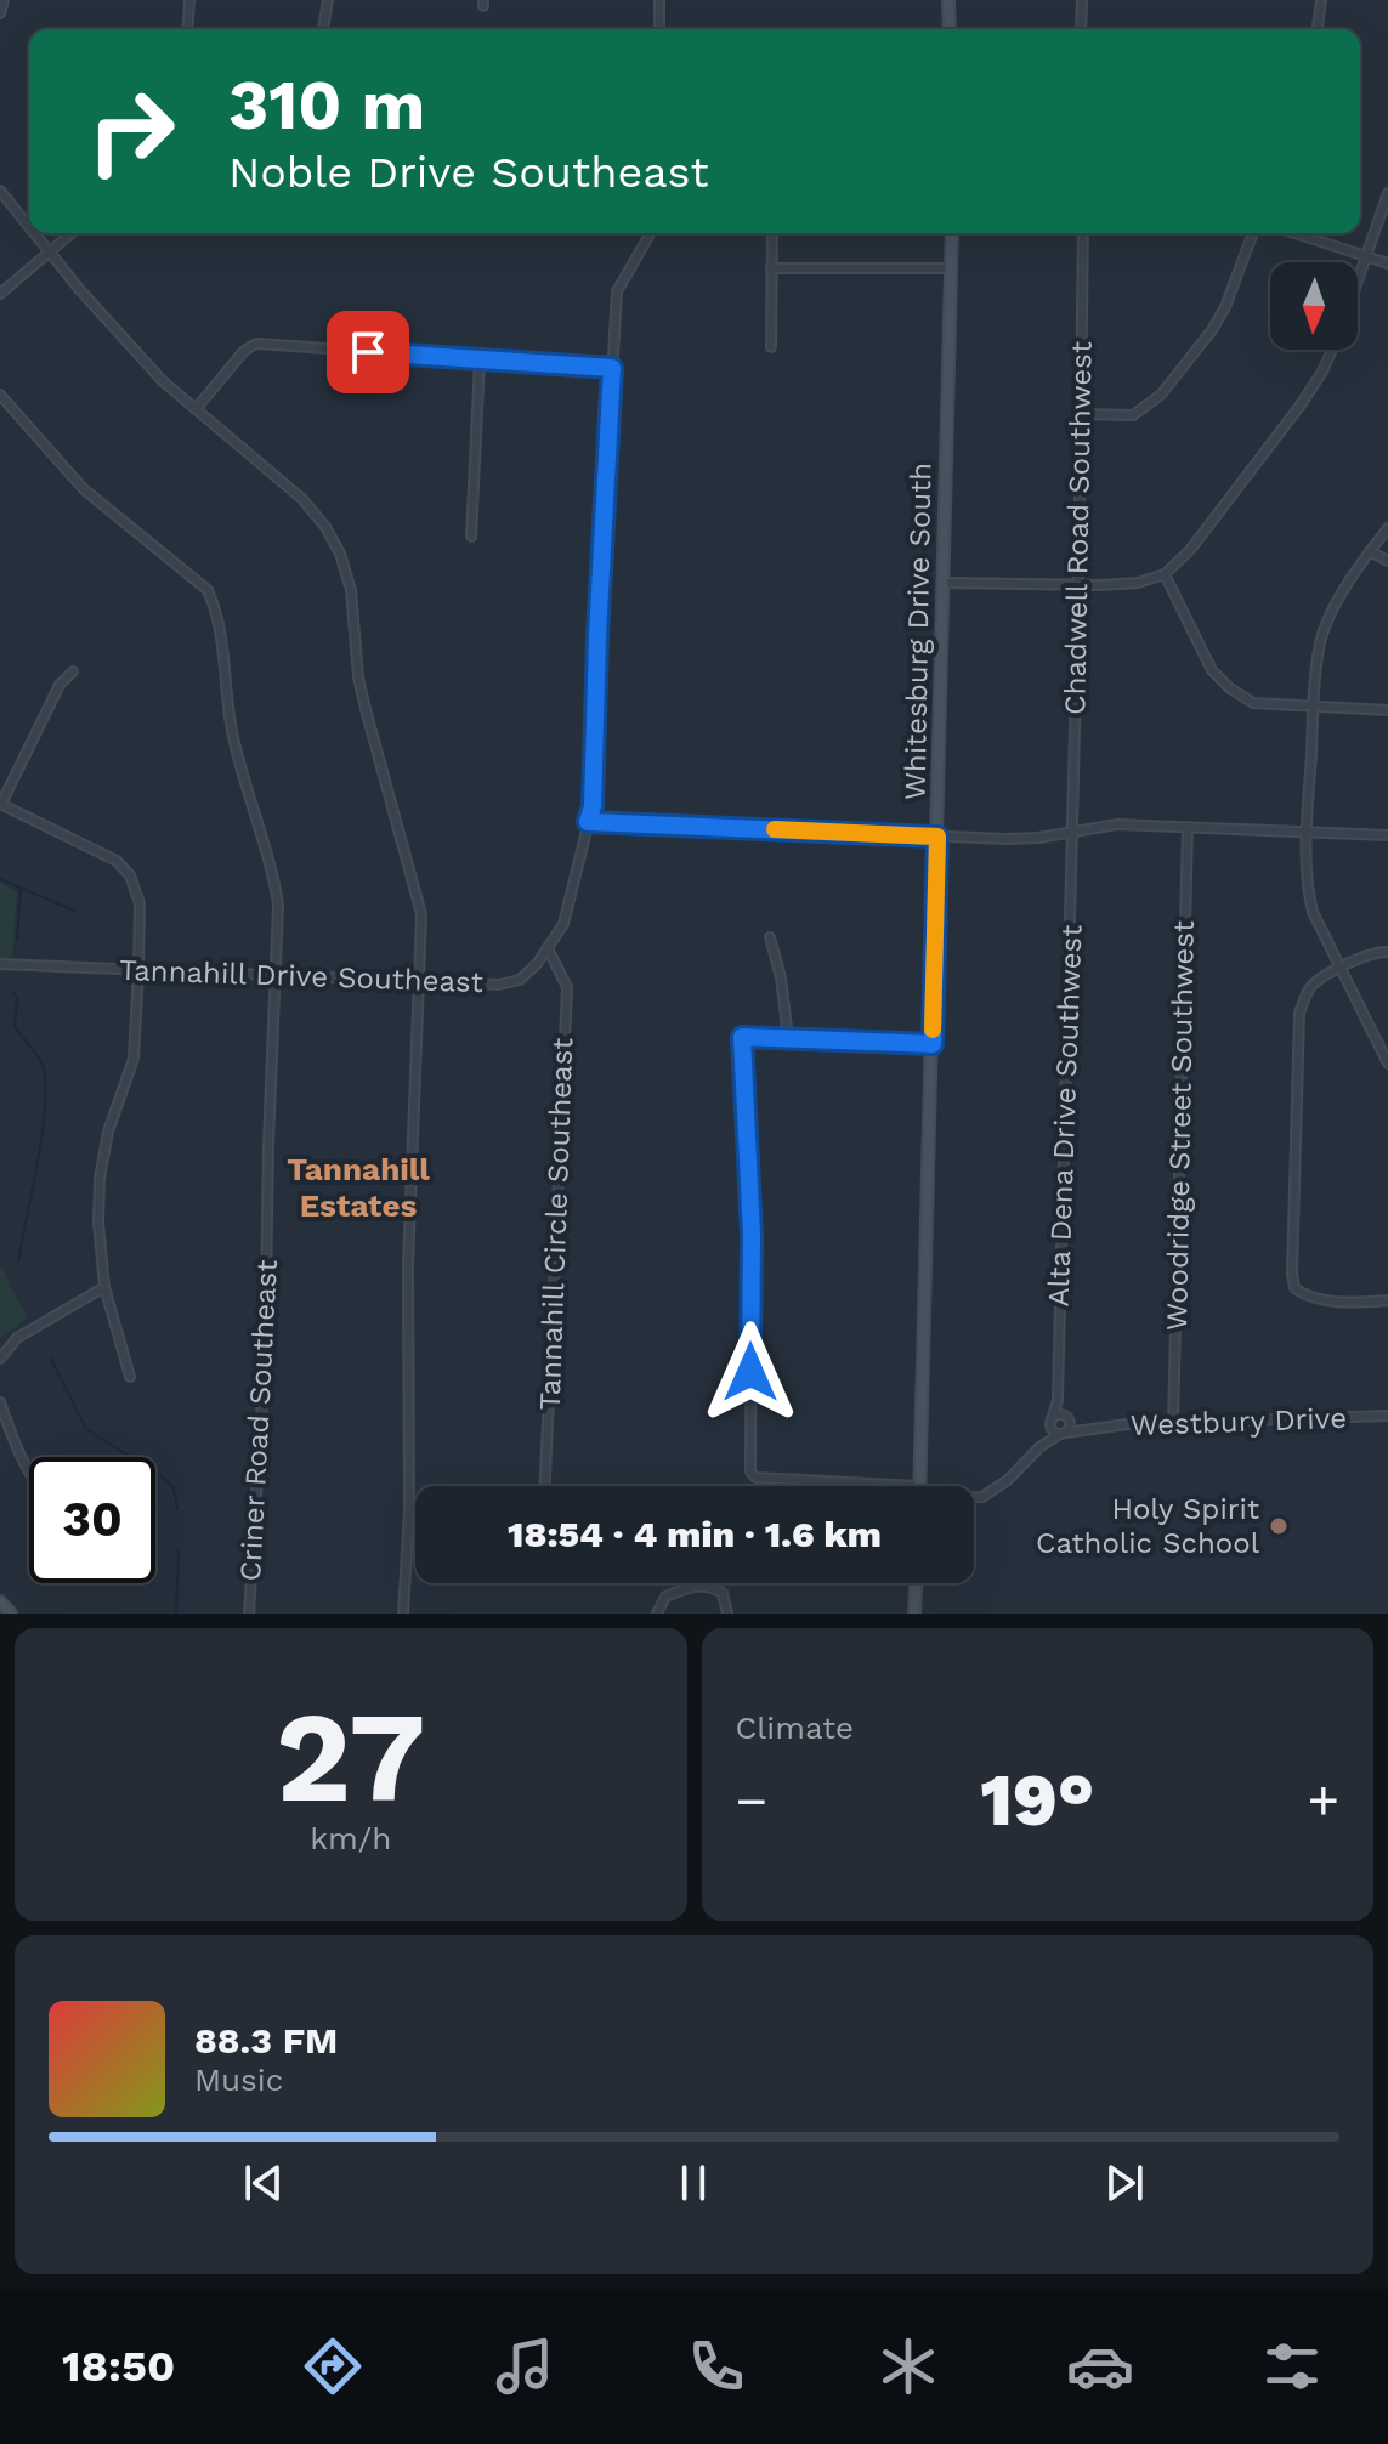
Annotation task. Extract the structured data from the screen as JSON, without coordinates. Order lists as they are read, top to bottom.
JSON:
{
  "streets": {
    "main road": ["Whitesburg Drive South"],
    "street": [
      "Chadwell Road Southwest",
      "Tannahill Drive Southeast",
      "Alta Dena Drive Southwest",
      "Woodridge Street Southwest",
      "Tannahill Circle Southeast",
      "Criner Road Southeast",
      "Westbury Drive"
    ]
  },
  "crossings": [
    ["Chadwell Road Southwest", "Alta Dena Drive Southwest"],
    ["Tannahill Drive Southeast", "Tannahill Circle Southeast"],
    ["Tannahill Drive Southeast", "Criner Road Southeast"],
    ["Alta Dena Drive Southwest", "Westbury Drive"],
    ["Woodridge Street Southwest", "Westbury Drive"]
  ],
  "districts": ["Tannahill Estates"],
  "places": ["Holy Spirit Catholic School"],
  "north": "bottom",
  "page": {
    "turn": ["310 m", "Noble Drive Southeast"],
    "limit": "30",
    "trip": "18:54 · 4 min · 1.6 km",
    "tile": [
      ["27", "km/h"],
      "Climate"
    ],
    "heat": ["−", "19°", "+"],
    "song": ["88.3 FM", "Music"],
    "tabs": "18:50"
  }
}
